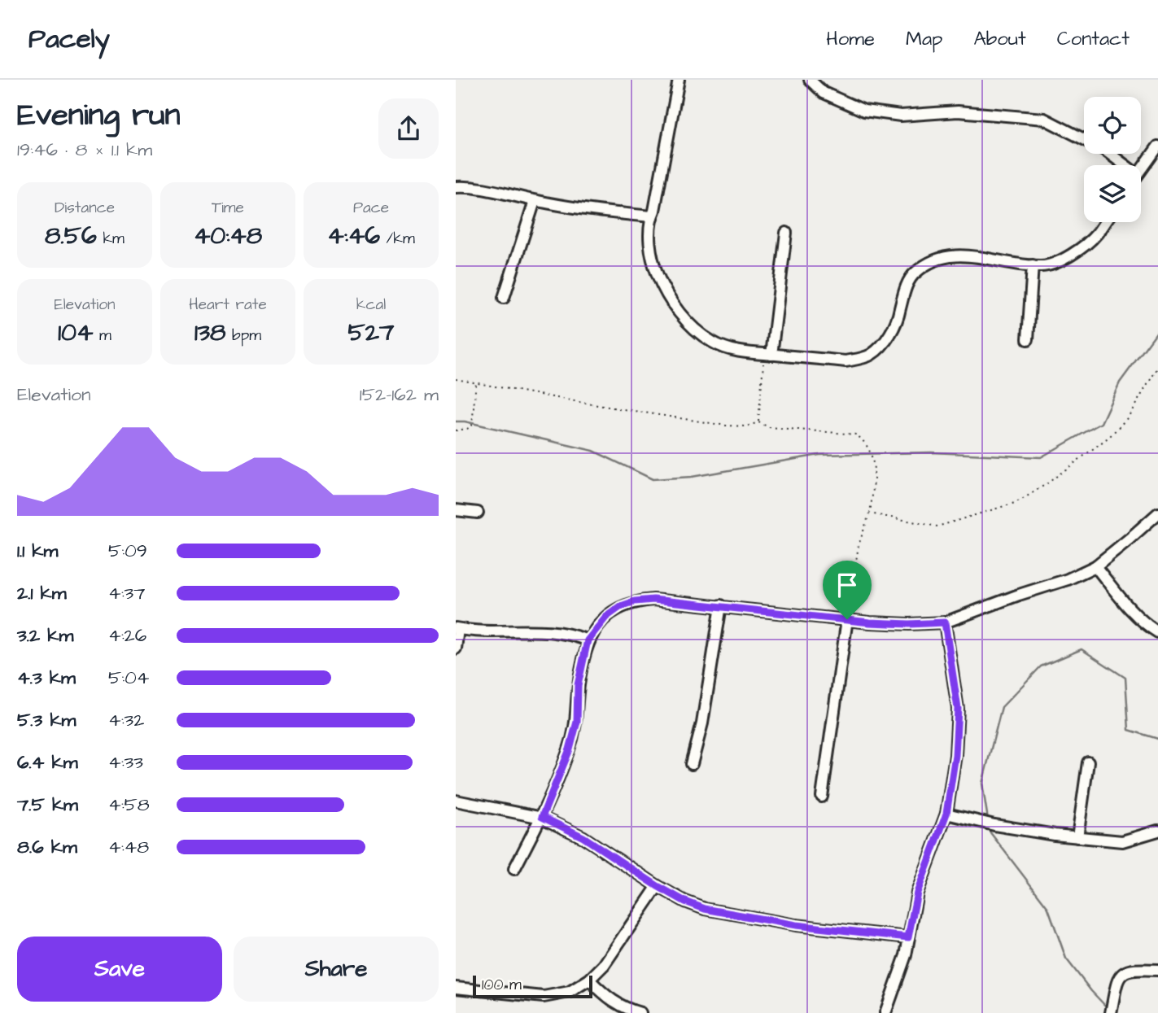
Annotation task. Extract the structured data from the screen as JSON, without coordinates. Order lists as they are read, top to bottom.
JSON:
{
  "scale_bar": "100 m",
  "page": {
    "header": "Pacely",
    "nav": [
      "Home",
      "Map",
      "About",
      "Contact"
    ],
    "heading": ["Evening run", "19:46 · 8 × 1.1 km"],
    "stats": [
      ["Distance", "8.56 km"],
      ["Time", "40:48"],
      ["Pace", "4:46 /km"],
      ["Elevation", "104 m"],
      ["Heart rate", "138 bpm"],
      ["kcal", "527"]
    ],
    "chart": ["Elevation", "152–162 m"],
    "list": [
      {
        "name": "1.1 km",
        "note": "5:09"
      },
      {
        "name": "2.1 km",
        "note": "4:37"
      },
      {
        "name": "3.2 km",
        "note": "4:26"
      },
      {
        "name": "4.3 km",
        "note": "5:04"
      },
      {
        "name": "5.3 km",
        "note": "4:32"
      },
      {
        "name": "6.4 km",
        "note": "4:33"
      },
      {
        "name": "7.5 km",
        "note": "4:58"
      },
      {
        "name": "8.6 km",
        "note": "4:48"
      }
    ],
    "buttons": ["Save", "Share"],
    "scale": "100 m"
  }
}
